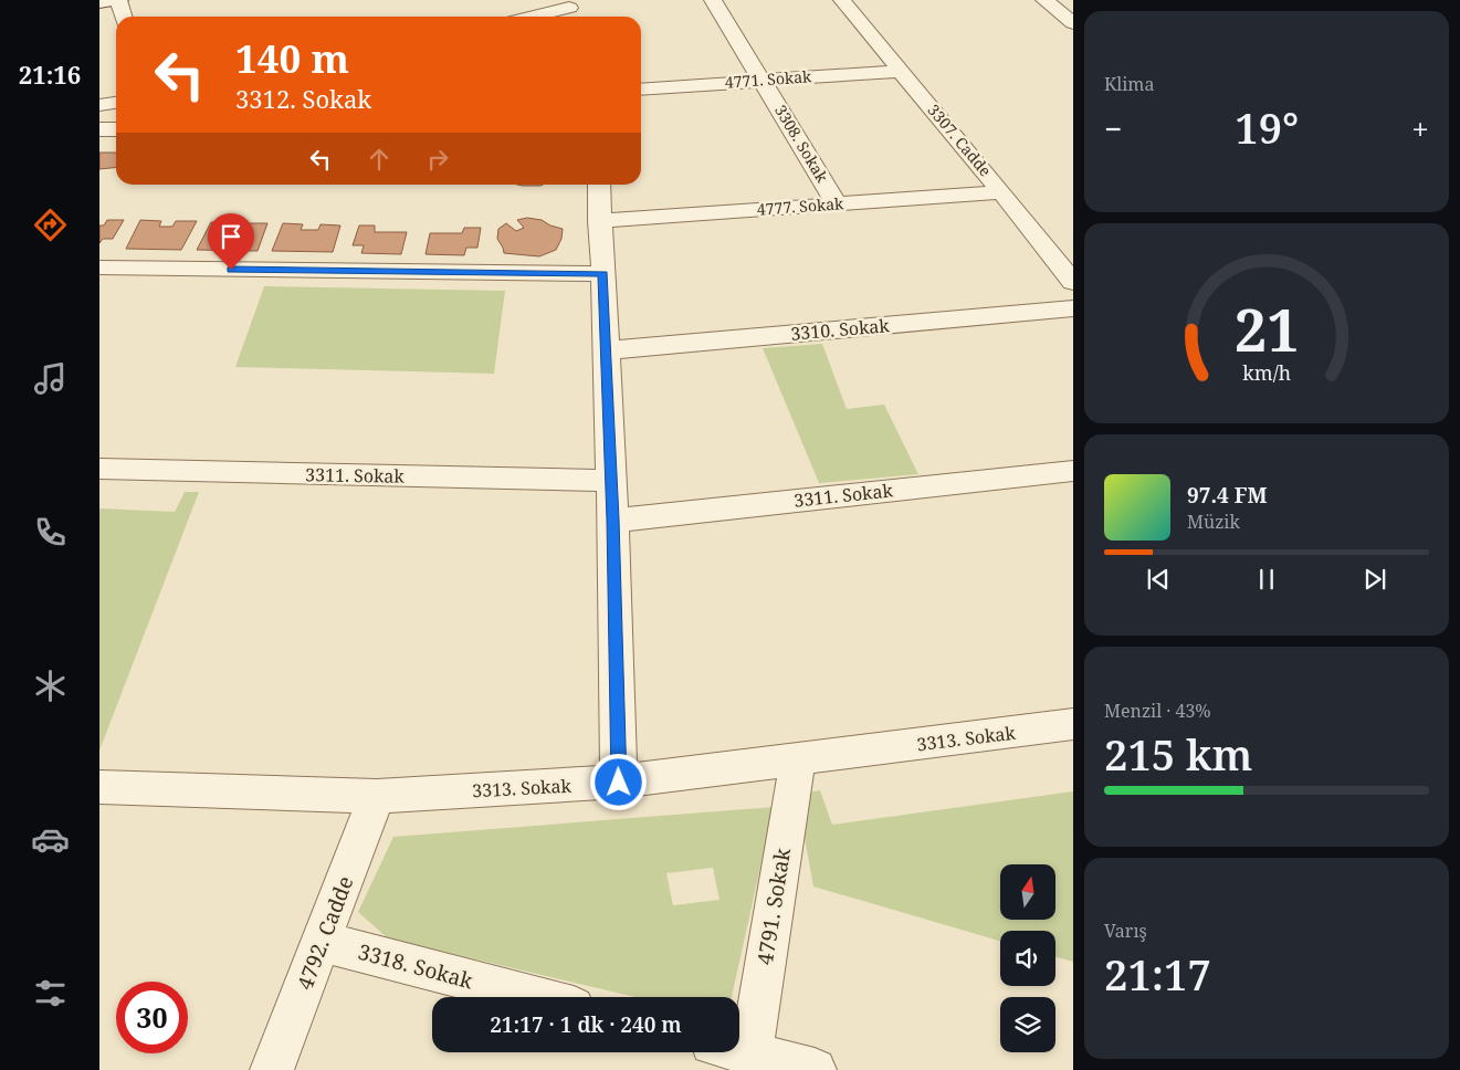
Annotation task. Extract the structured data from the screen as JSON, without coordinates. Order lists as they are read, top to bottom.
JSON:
{
  "streets": {
    "street": [
      "4771. Sokak",
      "3307. Cadde",
      "3308. Sokak",
      "4777. Sokak",
      "3310. Sokak",
      "3311. Sokak",
      "3313. Sokak",
      "4791. Sokak",
      "4792. Cadde",
      "3318. Sokak"
    ]
  },
  "crossings": [
    ["4771. Sokak", "3307. Cadde"],
    ["4771. Sokak", "3308. Sokak"],
    ["3307. Cadde", "4777. Sokak"],
    ["3308. Sokak", "4777. Sokak"],
    ["3313. Sokak", "4791. Sokak"],
    ["3313. Sokak", "4792. Cadde"],
    ["4792. Cadde", "3318. Sokak"]
  ],
  "north": "top",
  "page": {
    "tabs": "21:16",
    "tile": [
      "Klima",
      ["Menzil · 43%", "215 km"],
      ["Varış", "21:17"]
    ],
    "turn": ["140 m", "3312. Sokak"],
    "heat": ["−", "19°", "+"],
    "song": ["97.4 FM", "Müzik"],
    "limit": "30",
    "trip": "21:17 · 1 dk · 240 m",
    "gauge": ["21", "km/h"]
  }
}
